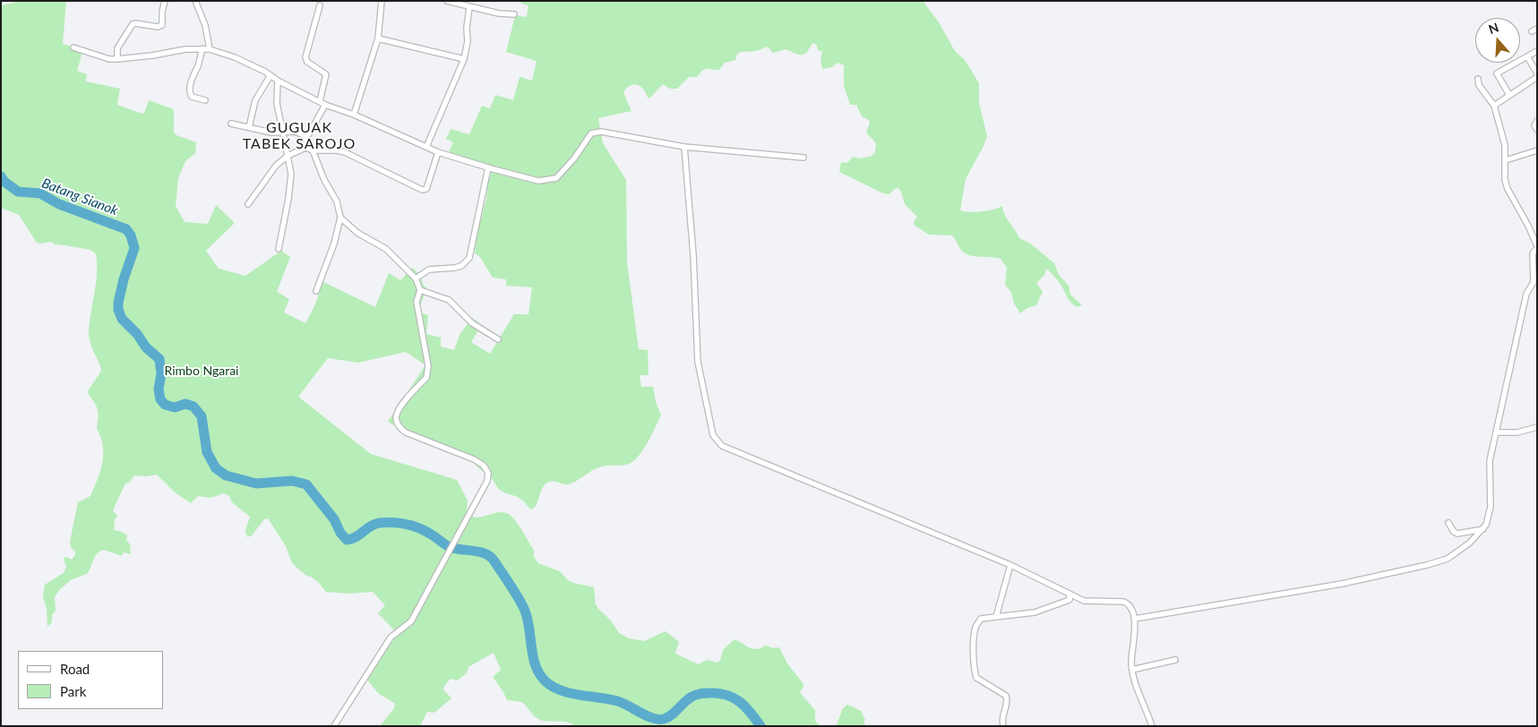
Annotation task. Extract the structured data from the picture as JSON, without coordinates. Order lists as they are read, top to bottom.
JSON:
{
  "districts": ["GUGUAK TABEK SAROJO"],
  "water": ["Batang Sianok"],
  "parks": ["Rimbo Ngarai"],
  "legend": ["Road", "Park"],
  "north": "top"
}
